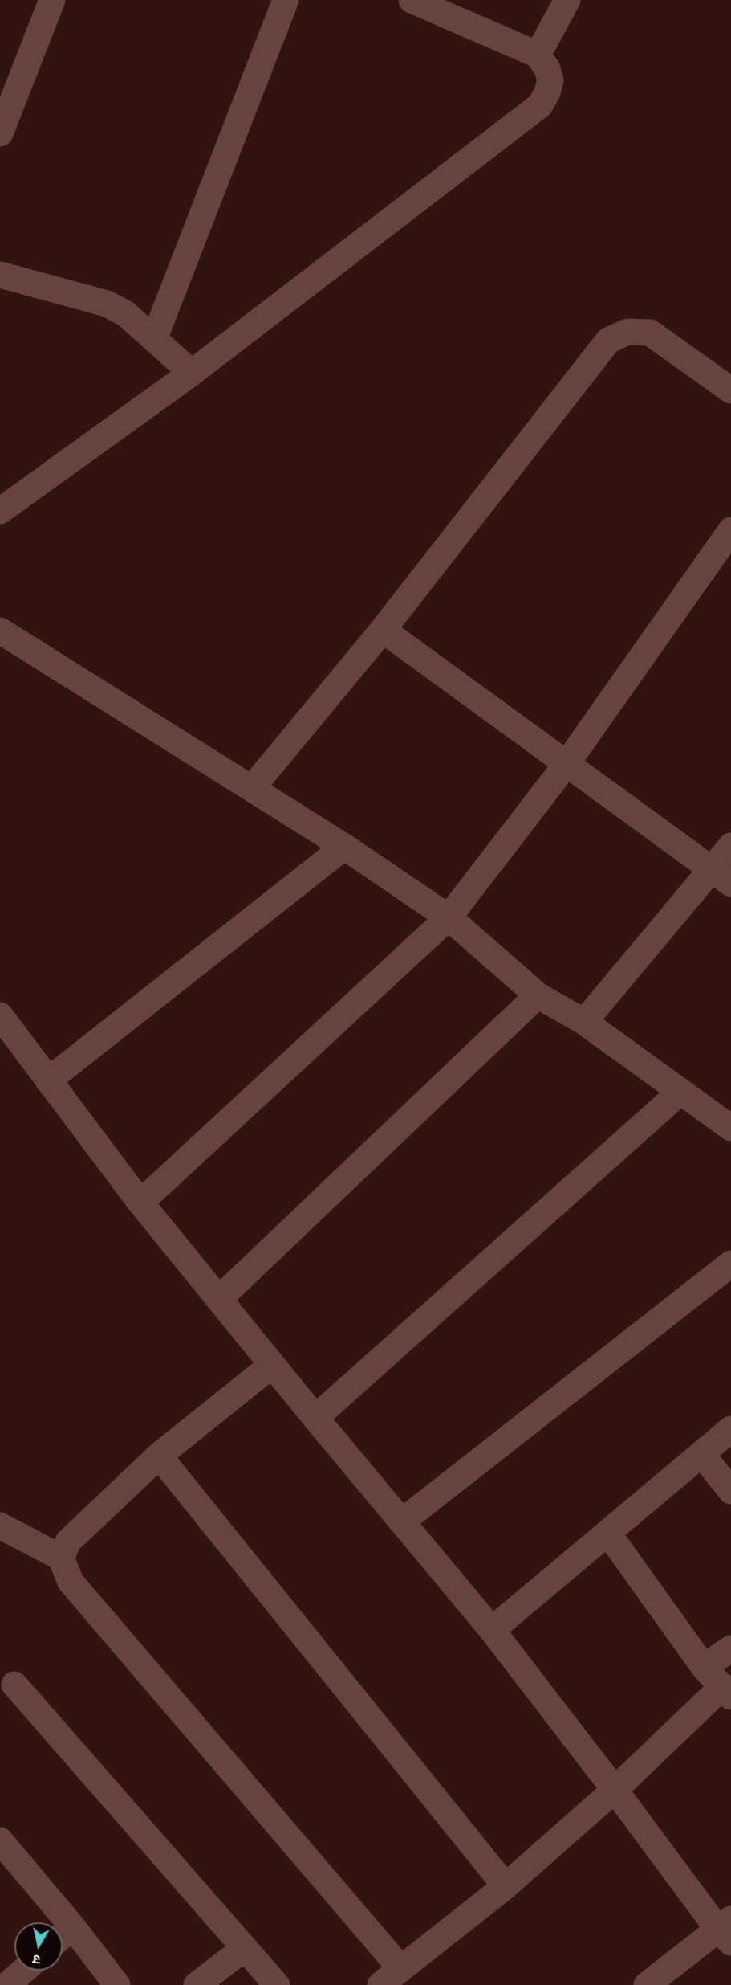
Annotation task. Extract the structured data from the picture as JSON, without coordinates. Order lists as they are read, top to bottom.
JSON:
{
  "north": "bottom"
}
